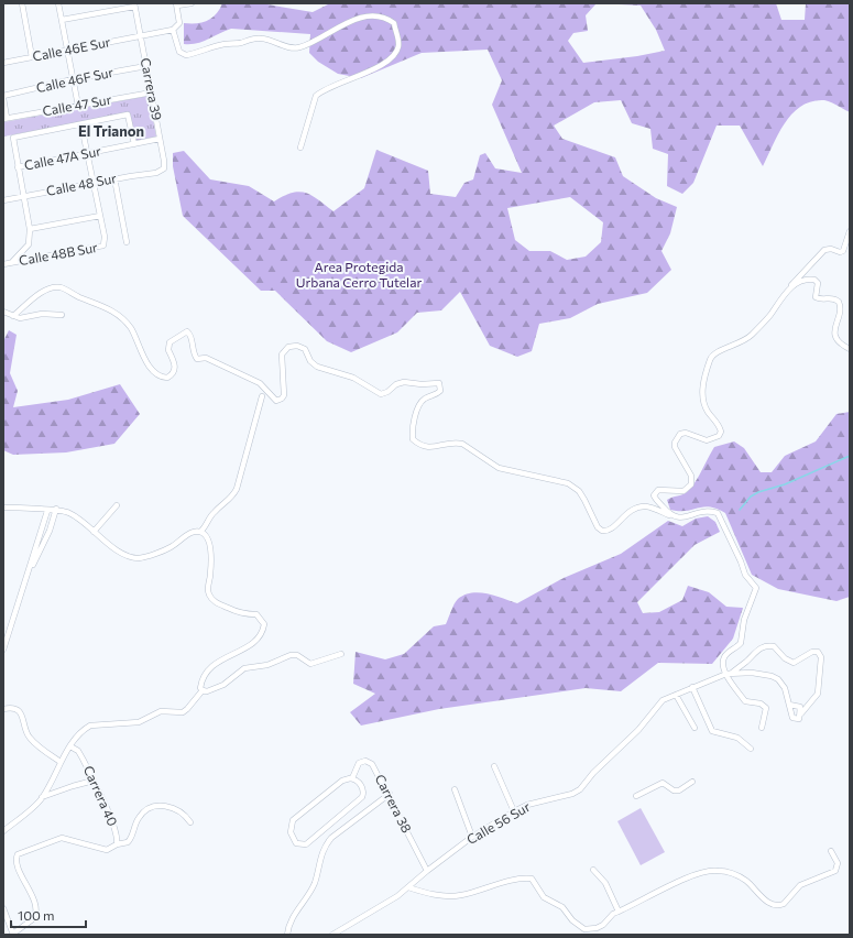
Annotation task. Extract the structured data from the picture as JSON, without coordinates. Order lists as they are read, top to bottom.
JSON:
{
  "streets": {
    "street": [
      "Calle 46E Sur",
      "Calle 46F Sur",
      "Carrera 39",
      "Calle 47 Sur",
      "Calle 47A Sur",
      "Calle 48 Sur",
      "Calle 48B Sur",
      "Carrera 40",
      "Carrera 38",
      "Calle 56 Sur"
    ]
  },
  "crossings": [
    ["Calle 46E Sur", "Carrera 39"],
    ["Calle 46F Sur", "Carrera 39"],
    ["Carrera 39", "Calle 47 Sur"],
    ["Carrera 39", "Calle 47A Sur"],
    ["Carrera 39", "Calle 48 Sur"],
    ["Calle 47 Sur", "Calle 47A Sur"],
    ["Carrera 38", "Calle 56 Sur"]
  ],
  "districts": ["El Trianon"],
  "parks": ["Area Protegida Urbana Cerro Tutelar"],
  "scale_bar": "100 m"
}
